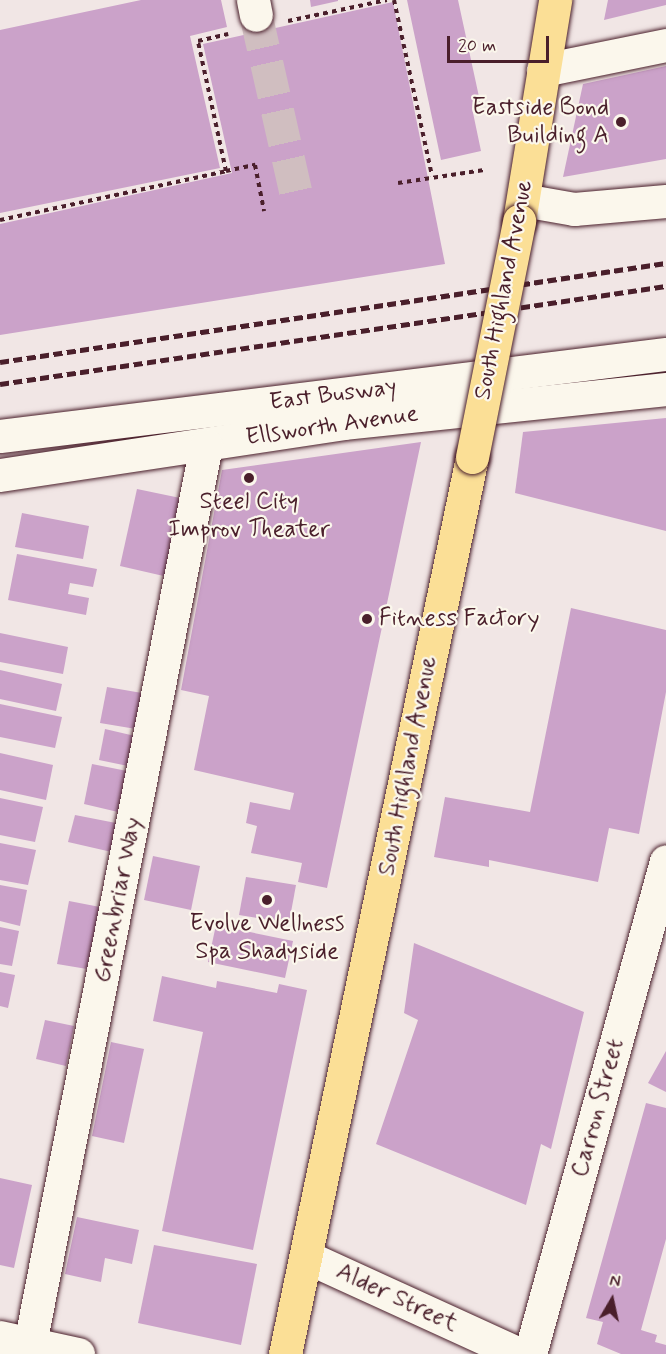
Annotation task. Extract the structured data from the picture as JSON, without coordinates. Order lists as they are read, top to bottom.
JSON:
{
  "streets": {
    "main road": ["South Highland Avenue"],
    "street": [
      "East Busway",
      "Ellsworth Avenue",
      "Greenbriar Way",
      "Carron Street",
      "Alder Street"
    ]
  },
  "crossings": [
    ["South Highland Avenue", "Alder Street"],
    ["Ellsworth Avenue", "Greenbriar Way"]
  ],
  "places": [
    "Eastside Bond Building A",
    "Steel City Improv Theater",
    "Fitness Factory",
    "Evolve Wellness Spa Shadyside"
  ],
  "scale_bar": "20 m",
  "north": "top"
}
